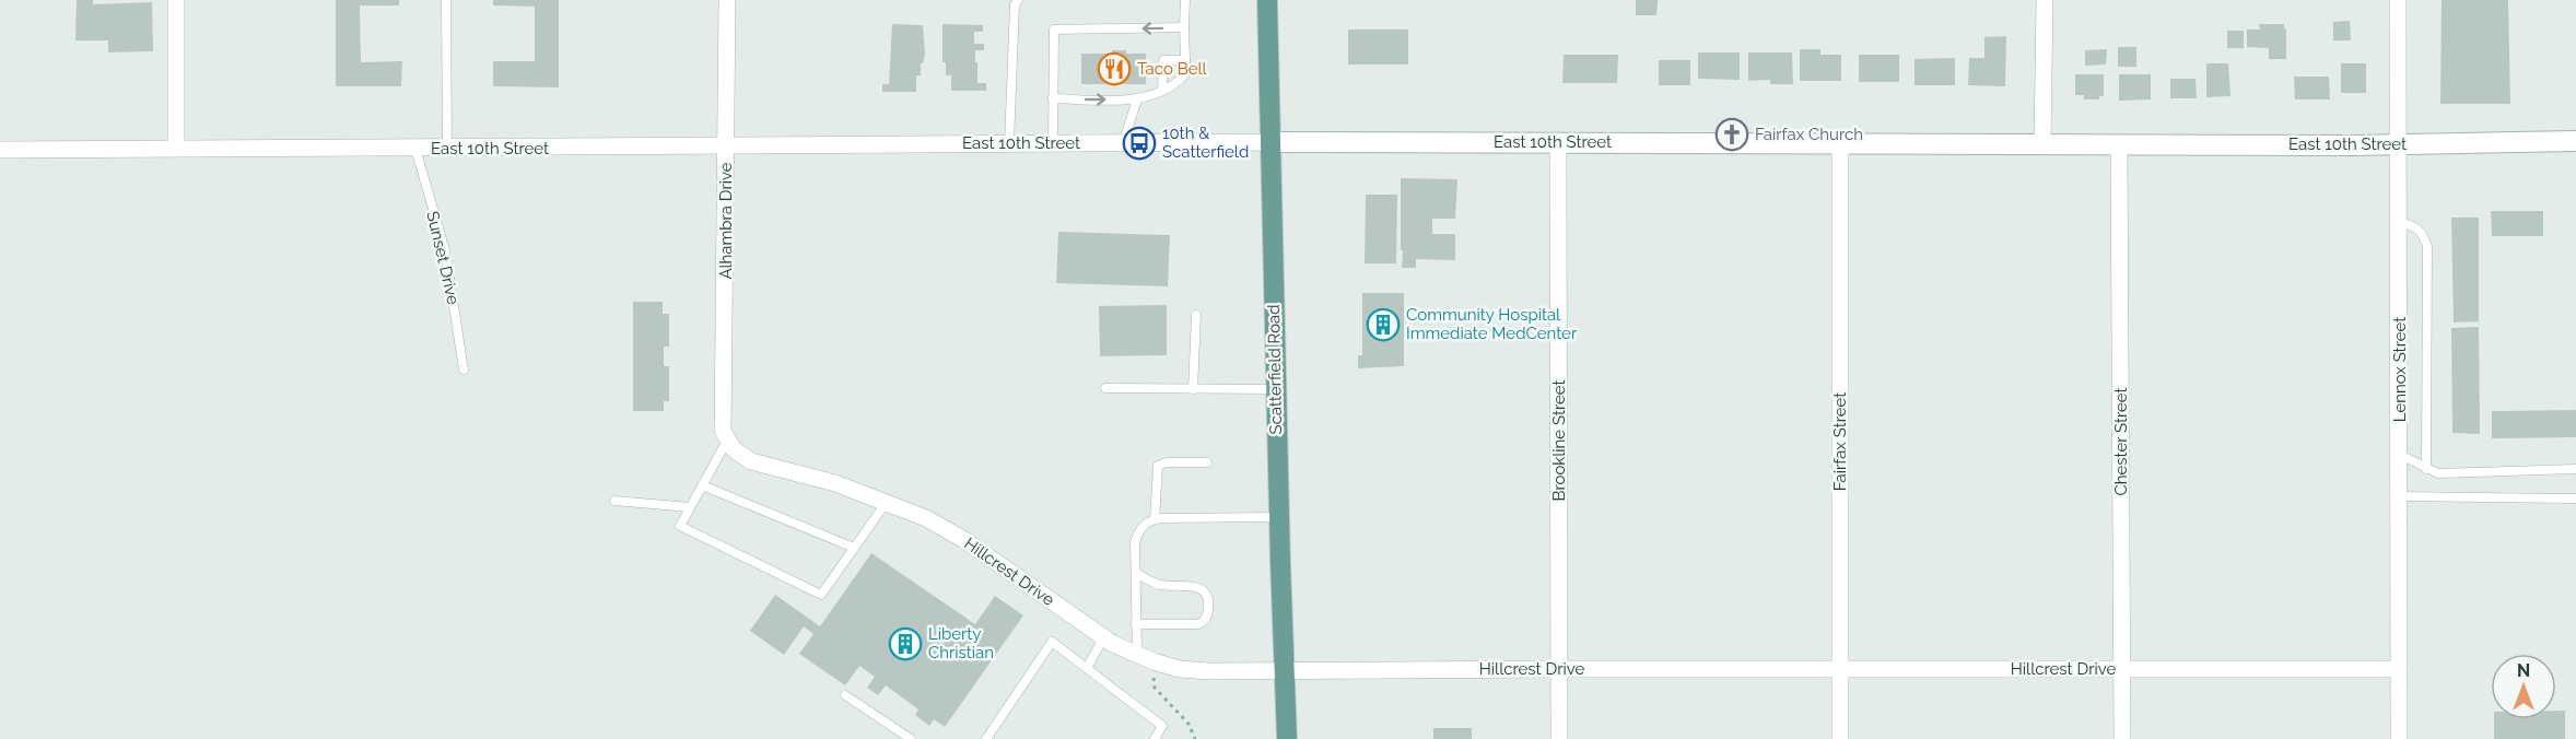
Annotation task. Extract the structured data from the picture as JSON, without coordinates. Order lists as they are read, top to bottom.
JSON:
{
  "streets": {
    "main road": ["Scatterfield Road"],
    "street": [
      "East 10th Street",
      "Alhambra Drive",
      "Lennox Street",
      "Brookline Street",
      "Fairfax Street",
      "Chester Street",
      "Hillcrest Drive"
    ],
    "lane": ["Sunset Drive"]
  },
  "crossings": [
    ["East 10th Street", "Alhambra Drive"],
    ["East 10th Street", "Sunset Drive"],
    ["East 10th Street", "Scatterfield Road"],
    ["East 10th Street", "Lennox Street"],
    ["East 10th Street", "Brookline Street"],
    ["East 10th Street", "Fairfax Street"],
    ["East 10th Street", "Chester Street"],
    ["Alhambra Drive", "Hillcrest Drive"],
    ["Scatterfield Road", "Hillcrest Drive"],
    ["Lennox Street", "Hillcrest Drive"],
    ["Brookline Street", "Hillcrest Drive"],
    ["Fairfax Street", "Hillcrest Drive"],
    ["Chester Street", "Hillcrest Drive"]
  ],
  "places": {
    "restaurant": ["Taco Bell"],
    "church": ["Fairfax Church"],
    "bus stop": ["10th & Scatterfield"],
    "building": ["Community Hospital Immediate MedCenter", "Liberty Christian"]
  },
  "north": "top"
}
